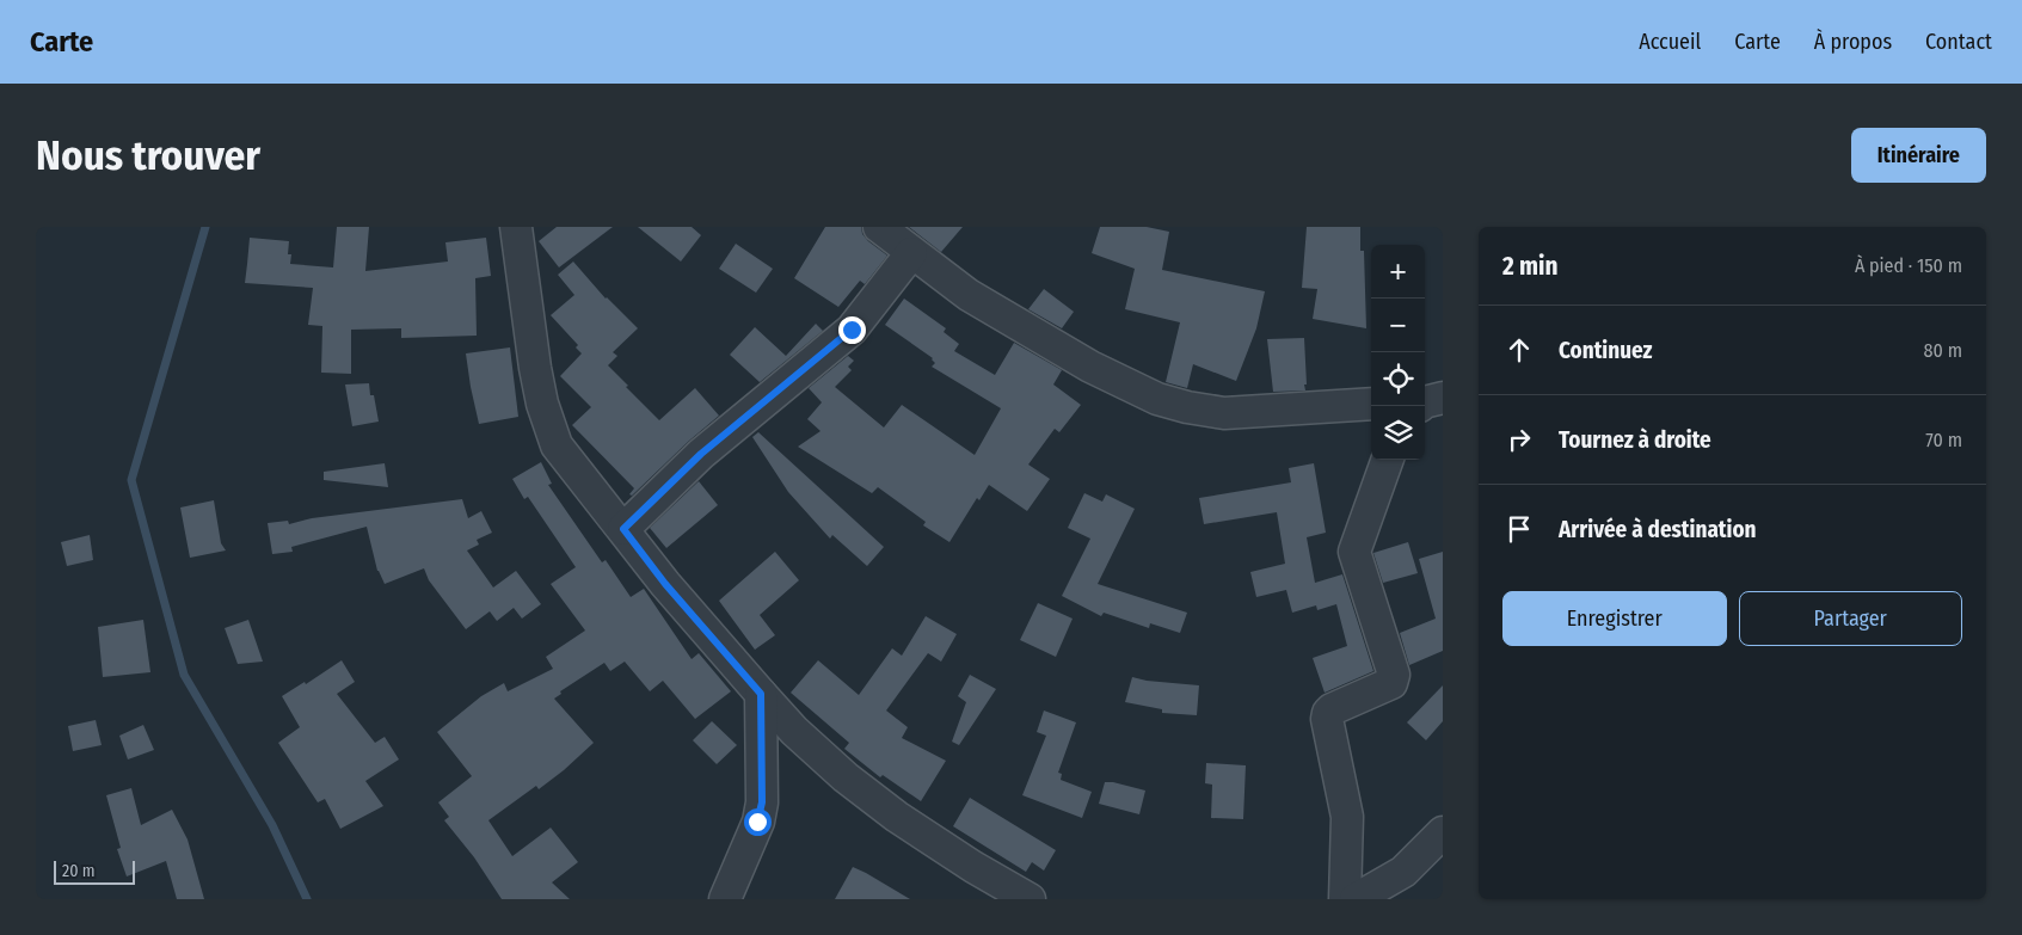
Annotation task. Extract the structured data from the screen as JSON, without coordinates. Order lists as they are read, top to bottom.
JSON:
{
  "scale_bar": "20 m",
  "page": {
    "header": "Carte",
    "nav": [
      "Accueil",
      "Carte",
      "À propos",
      "Contact"
    ],
    "buttons": [
      "Itinéraire",
      ["Enregistrer", "Partager"]
    ],
    "title": "Nous trouver",
    "heading": ["2 min", "À pied · 150 m"],
    "map_buttons": ["+", "−"],
    "list": [
      ["Continuez", "80 m"],
      ["Tournez à droite", "70 m"],
      "Arrivée à destination"
    ],
    "scale": "20 m"
  }
}
